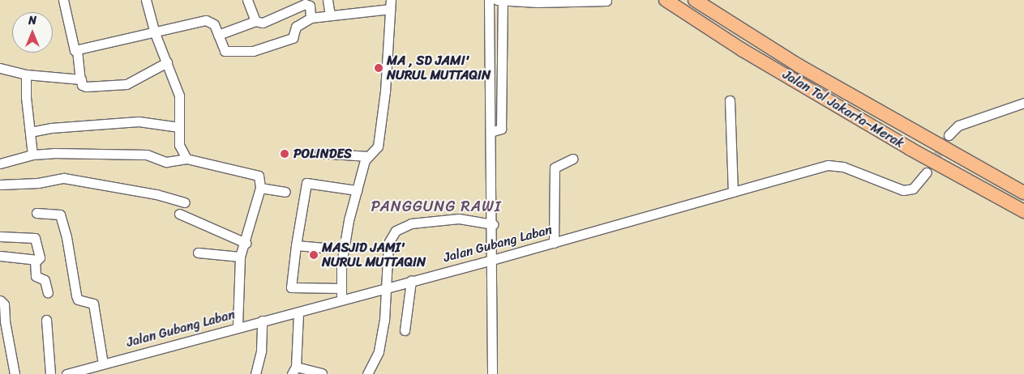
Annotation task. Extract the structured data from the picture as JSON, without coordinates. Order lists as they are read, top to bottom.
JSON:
{
  "streets": {
    "highway": ["Jalan Tol Jakarta–Merak"],
    "street": ["Jalan Gubang Laban"]
  },
  "districts": ["PANGGUNG RAWI"],
  "places": ["MA , SD JAMI' NURUL MUTTAQIN", "POLINDES", "MASJID JAMI' NURUL MUTTAQIN"],
  "north": "top"
}
